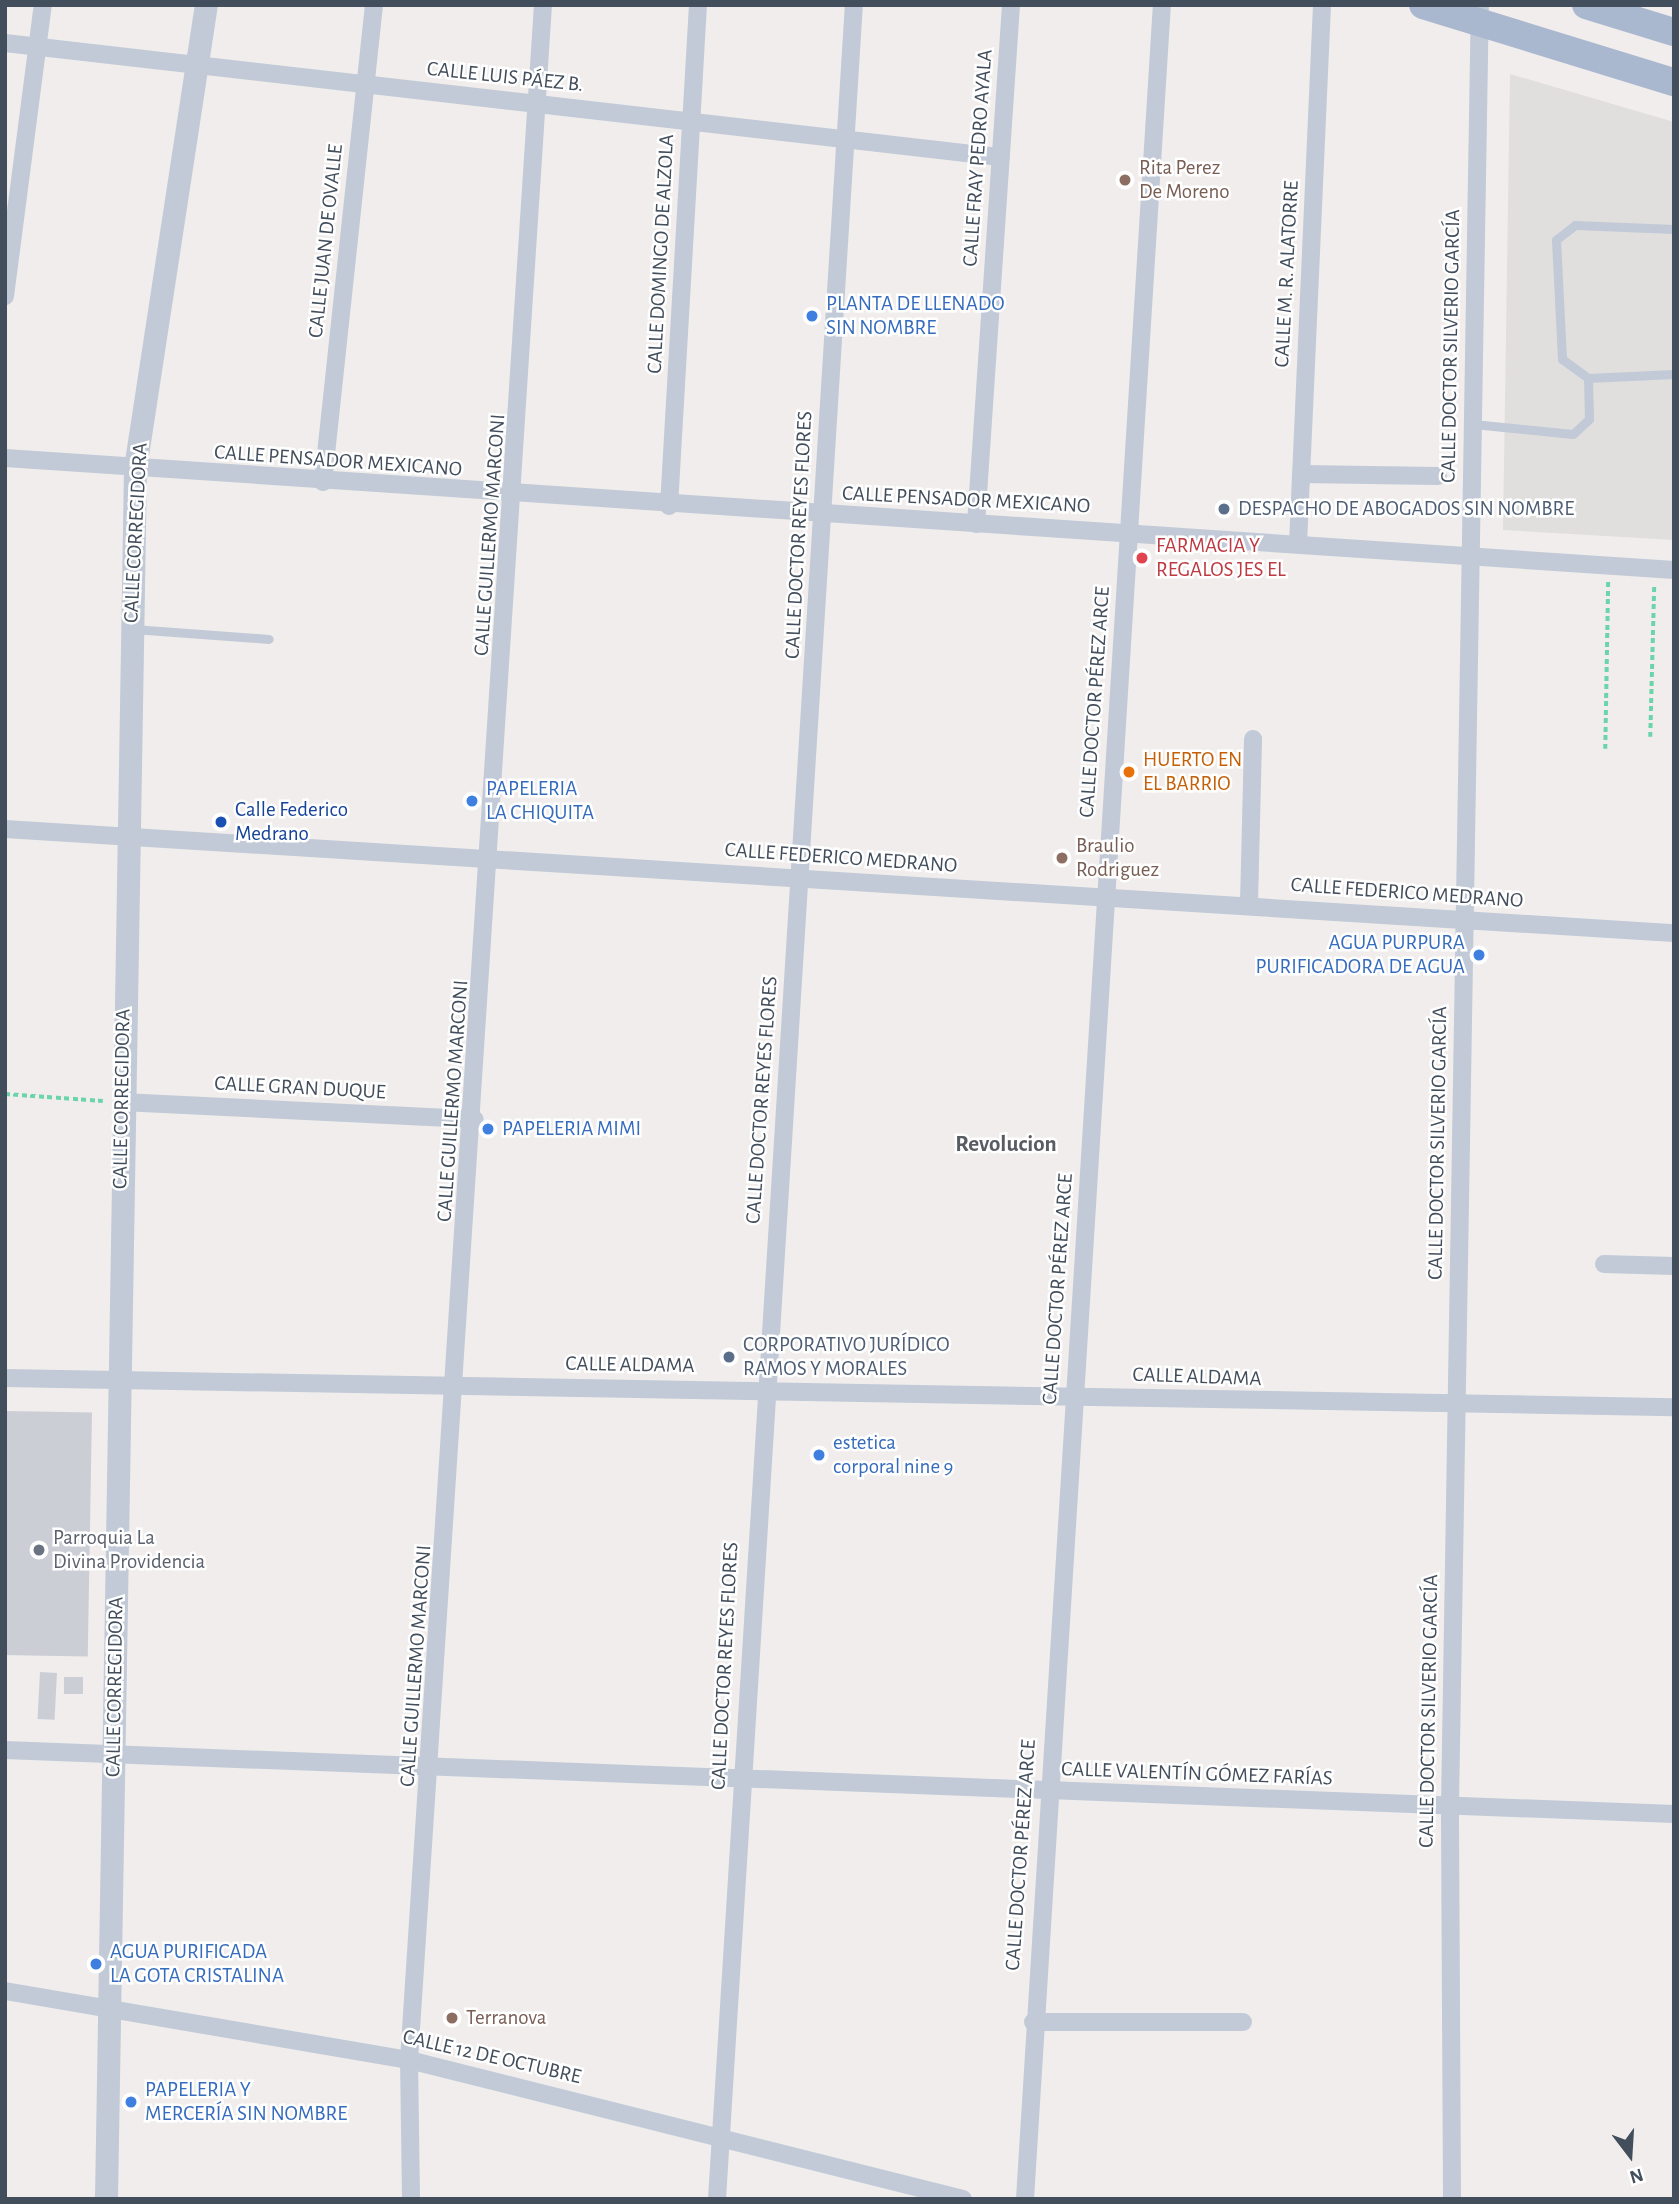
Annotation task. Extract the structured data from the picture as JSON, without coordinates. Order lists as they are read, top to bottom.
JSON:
{
  "streets": {
    "street": [
      "CALLE LUIS PÁEZ B.",
      "CALLE FRAY PEDRO AYALA",
      "CALLE JUAN DE OVALLE",
      "CALLE DOMINGO DE ALZOLA",
      "CALLE M. R. ALATORRE",
      "CALLE DOCTOR SILVERIO GARCÍA",
      "CALLE PENSADOR MEXICANO",
      "CALLE CORREGIDORA",
      "CALLE GUILLERMO MARCONI",
      "CALLE DOCTOR REYES FLORES",
      "CALLE DOCTOR PÉREZ ARCE",
      "CALLE FEDERICO MEDRANO",
      "CALLE GRAN DUQUE",
      "CALLE ALDAMA",
      "CALLE VALENTÍN GÓMEZ FARÍAS",
      "CALLE 12 DE OCTUBRE"
    ]
  },
  "crossings": [
    ["CALLE LUIS PÁEZ B.", "CALLE FRAY PEDRO AYALA"],
    ["CALLE LUIS PÁEZ B.", "CALLE JUAN DE OVALLE"],
    ["CALLE LUIS PÁEZ B.", "CALLE DOMINGO DE ALZOLA"],
    ["CALLE LUIS PÁEZ B.", "CALLE CORREGIDORA"],
    ["CALLE LUIS PÁEZ B.", "CALLE GUILLERMO MARCONI"],
    ["CALLE LUIS PÁEZ B.", "CALLE DOCTOR REYES FLORES"],
    ["CALLE FRAY PEDRO AYALA", "CALLE PENSADOR MEXICANO"],
    ["CALLE JUAN DE OVALLE", "CALLE PENSADOR MEXICANO"],
    ["CALLE DOMINGO DE ALZOLA", "CALLE PENSADOR MEXICANO"],
    ["CALLE M. R. ALATORRE", "CALLE PENSADOR MEXICANO"],
    ["CALLE DOCTOR SILVERIO GARCÍA", "CALLE PENSADOR MEXICANO"],
    ["CALLE DOCTOR SILVERIO GARCÍA", "CALLE FEDERICO MEDRANO"],
    ["CALLE DOCTOR SILVERIO GARCÍA", "CALLE ALDAMA"],
    ["CALLE DOCTOR SILVERIO GARCÍA", "CALLE VALENTÍN GÓMEZ FARÍAS"],
    ["CALLE PENSADOR MEXICANO", "CALLE CORREGIDORA"],
    ["CALLE PENSADOR MEXICANO", "CALLE GUILLERMO MARCONI"],
    ["CALLE PENSADOR MEXICANO", "CALLE DOCTOR REYES FLORES"],
    ["CALLE PENSADOR MEXICANO", "CALLE DOCTOR PÉREZ ARCE"],
    ["CALLE CORREGIDORA", "CALLE FEDERICO MEDRANO"],
    ["CALLE CORREGIDORA", "CALLE GRAN DUQUE"],
    ["CALLE CORREGIDORA", "CALLE ALDAMA"],
    ["CALLE CORREGIDORA", "CALLE VALENTÍN GÓMEZ FARÍAS"],
    ["CALLE CORREGIDORA", "CALLE 12 DE OCTUBRE"],
    ["CALLE GUILLERMO MARCONI", "CALLE FEDERICO MEDRANO"],
    ["CALLE GUILLERMO MARCONI", "CALLE GRAN DUQUE"],
    ["CALLE GUILLERMO MARCONI", "CALLE ALDAMA"],
    ["CALLE GUILLERMO MARCONI", "CALLE VALENTÍN GÓMEZ FARÍAS"],
    ["CALLE GUILLERMO MARCONI", "CALLE 12 DE OCTUBRE"],
    ["CALLE DOCTOR REYES FLORES", "CALLE FEDERICO MEDRANO"],
    ["CALLE DOCTOR REYES FLORES", "CALLE ALDAMA"],
    ["CALLE DOCTOR REYES FLORES", "CALLE VALENTÍN GÓMEZ FARÍAS"],
    ["CALLE DOCTOR REYES FLORES", "CALLE 12 DE OCTUBRE"],
    ["CALLE DOCTOR PÉREZ ARCE", "CALLE FEDERICO MEDRANO"],
    ["CALLE DOCTOR PÉREZ ARCE", "CALLE ALDAMA"],
    ["CALLE DOCTOR PÉREZ ARCE", "CALLE VALENTÍN GÓMEZ FARÍAS"]
  ],
  "districts": ["Revolucion"],
  "places": [
    "Rita Perez De Moreno",
    "PLANTA DE LLENADO SIN NOMBRE",
    "DESPACHO DE ABOGADOS SIN NOMBRE",
    "FARMACIA Y REGALOS JES EL",
    "HUERTO EN EL BARRIO",
    "PAPELERIA LA CHIQUITA",
    "Calle Federico Medrano",
    "Braulio Rodriguez",
    "AGUA PURPURA PURIFICADORA DE AGUA",
    "PAPELERIA MIMI",
    "CORPORATIVO JURÍDICO RAMOS Y MORALES",
    "estetica corporal nine 9",
    "Parroquia La Divina Providencia",
    "AGUA PURIFICADA LA GOTA CRISTALINA",
    "Terranova",
    "PAPELERIA Y MERCERÍA SIN NOMBRE"
  ],
  "north": "bottom"
}
